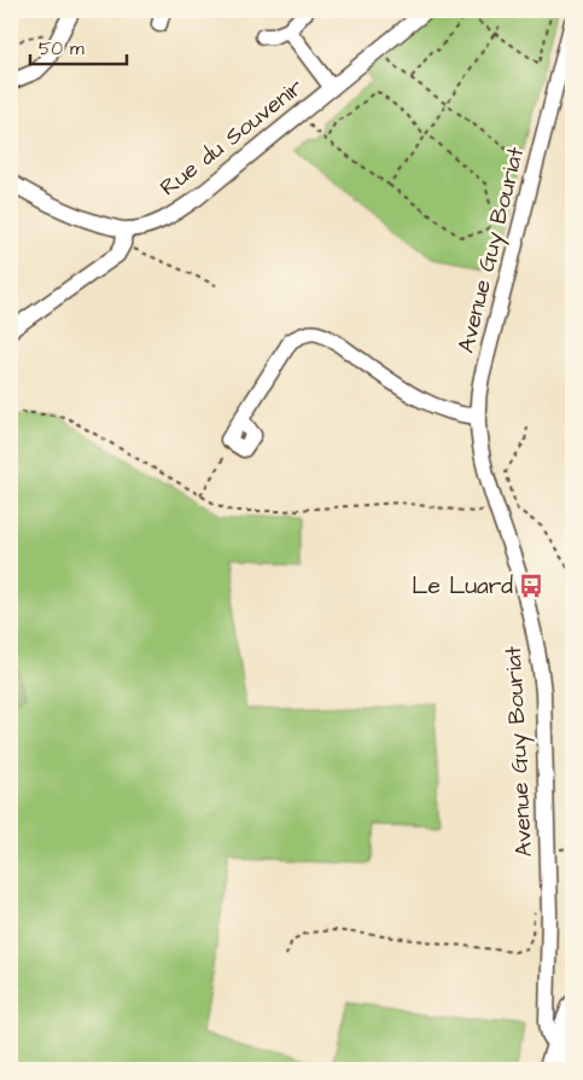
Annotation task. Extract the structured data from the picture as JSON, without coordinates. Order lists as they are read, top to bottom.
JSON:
{
  "streets": {
    "street": ["Rue du Souvenir", "Avenue Guy Bouriat"]
  },
  "places": {
    "bus stop": ["Le Luard"]
  },
  "scale_bar": "50 m"
}
